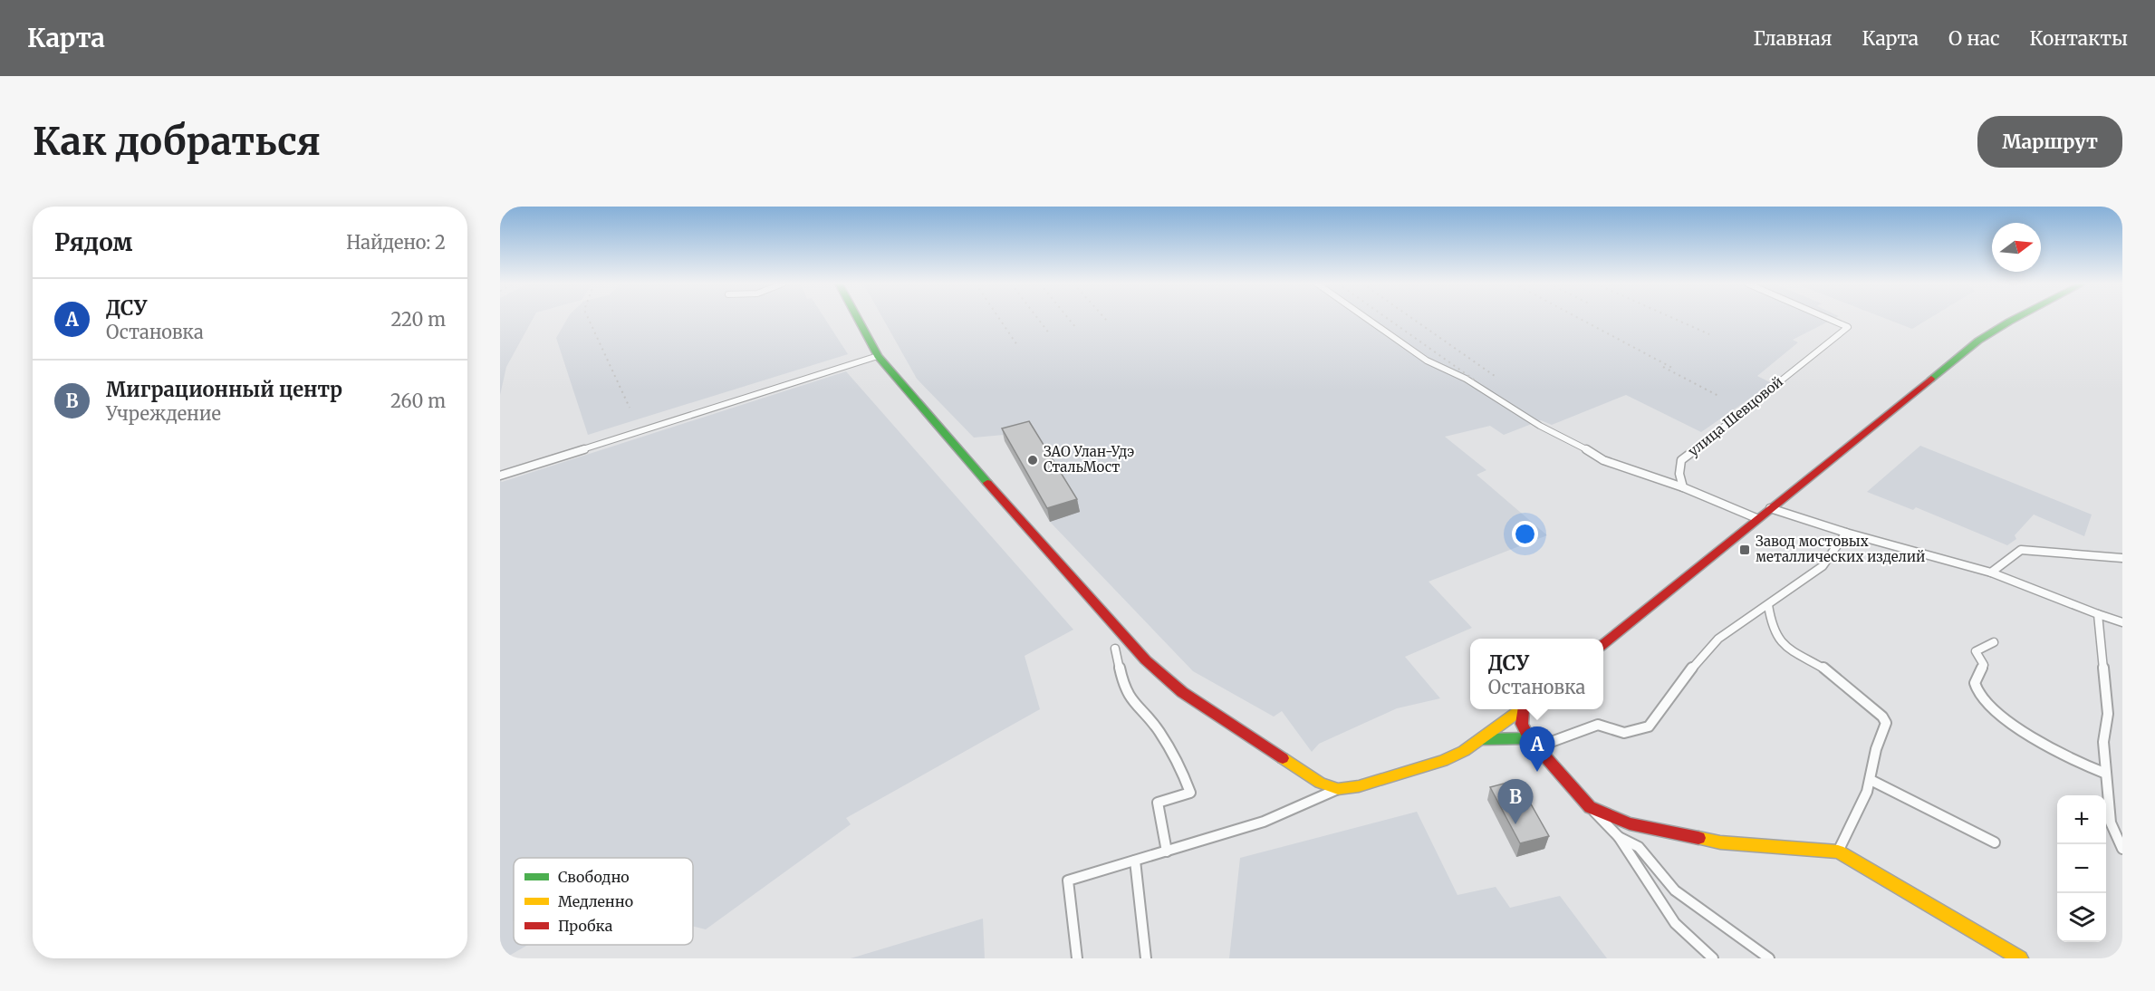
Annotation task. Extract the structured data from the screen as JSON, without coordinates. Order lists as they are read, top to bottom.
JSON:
{
  "streets": {
    "street": ["улица Шевцовой"]
  },
  "places": {
    "other": ["ЗАО Улан-Удэ СтальМост"],
    "transit": ["Завод мостовых металлических изделий"]
  },
  "legend": ["Свободно", "Медленно", "Пробка"],
  "north": "right",
  "page": {
    "header": "Карта",
    "nav": [
      "Главная",
      "Карта",
      "О нас",
      "Контакты"
    ],
    "buttons": "Маршрут",
    "title": "Как добраться",
    "heading": ["Рядом", "Найдено: 2"],
    "list": [
      {
        "mark": "A",
        "name": "ДСУ",
        "note": "Остановка",
        "value": "220 m"
      },
      {
        "mark": "B",
        "name": "Миграционный центр",
        "note": "Учреждение",
        "value": "260 m"
      }
    ],
    "popup": ["ДСУ", "Остановка"],
    "pins": ["A", "B"],
    "map_buttons": ["+", "−"]
  }
}
